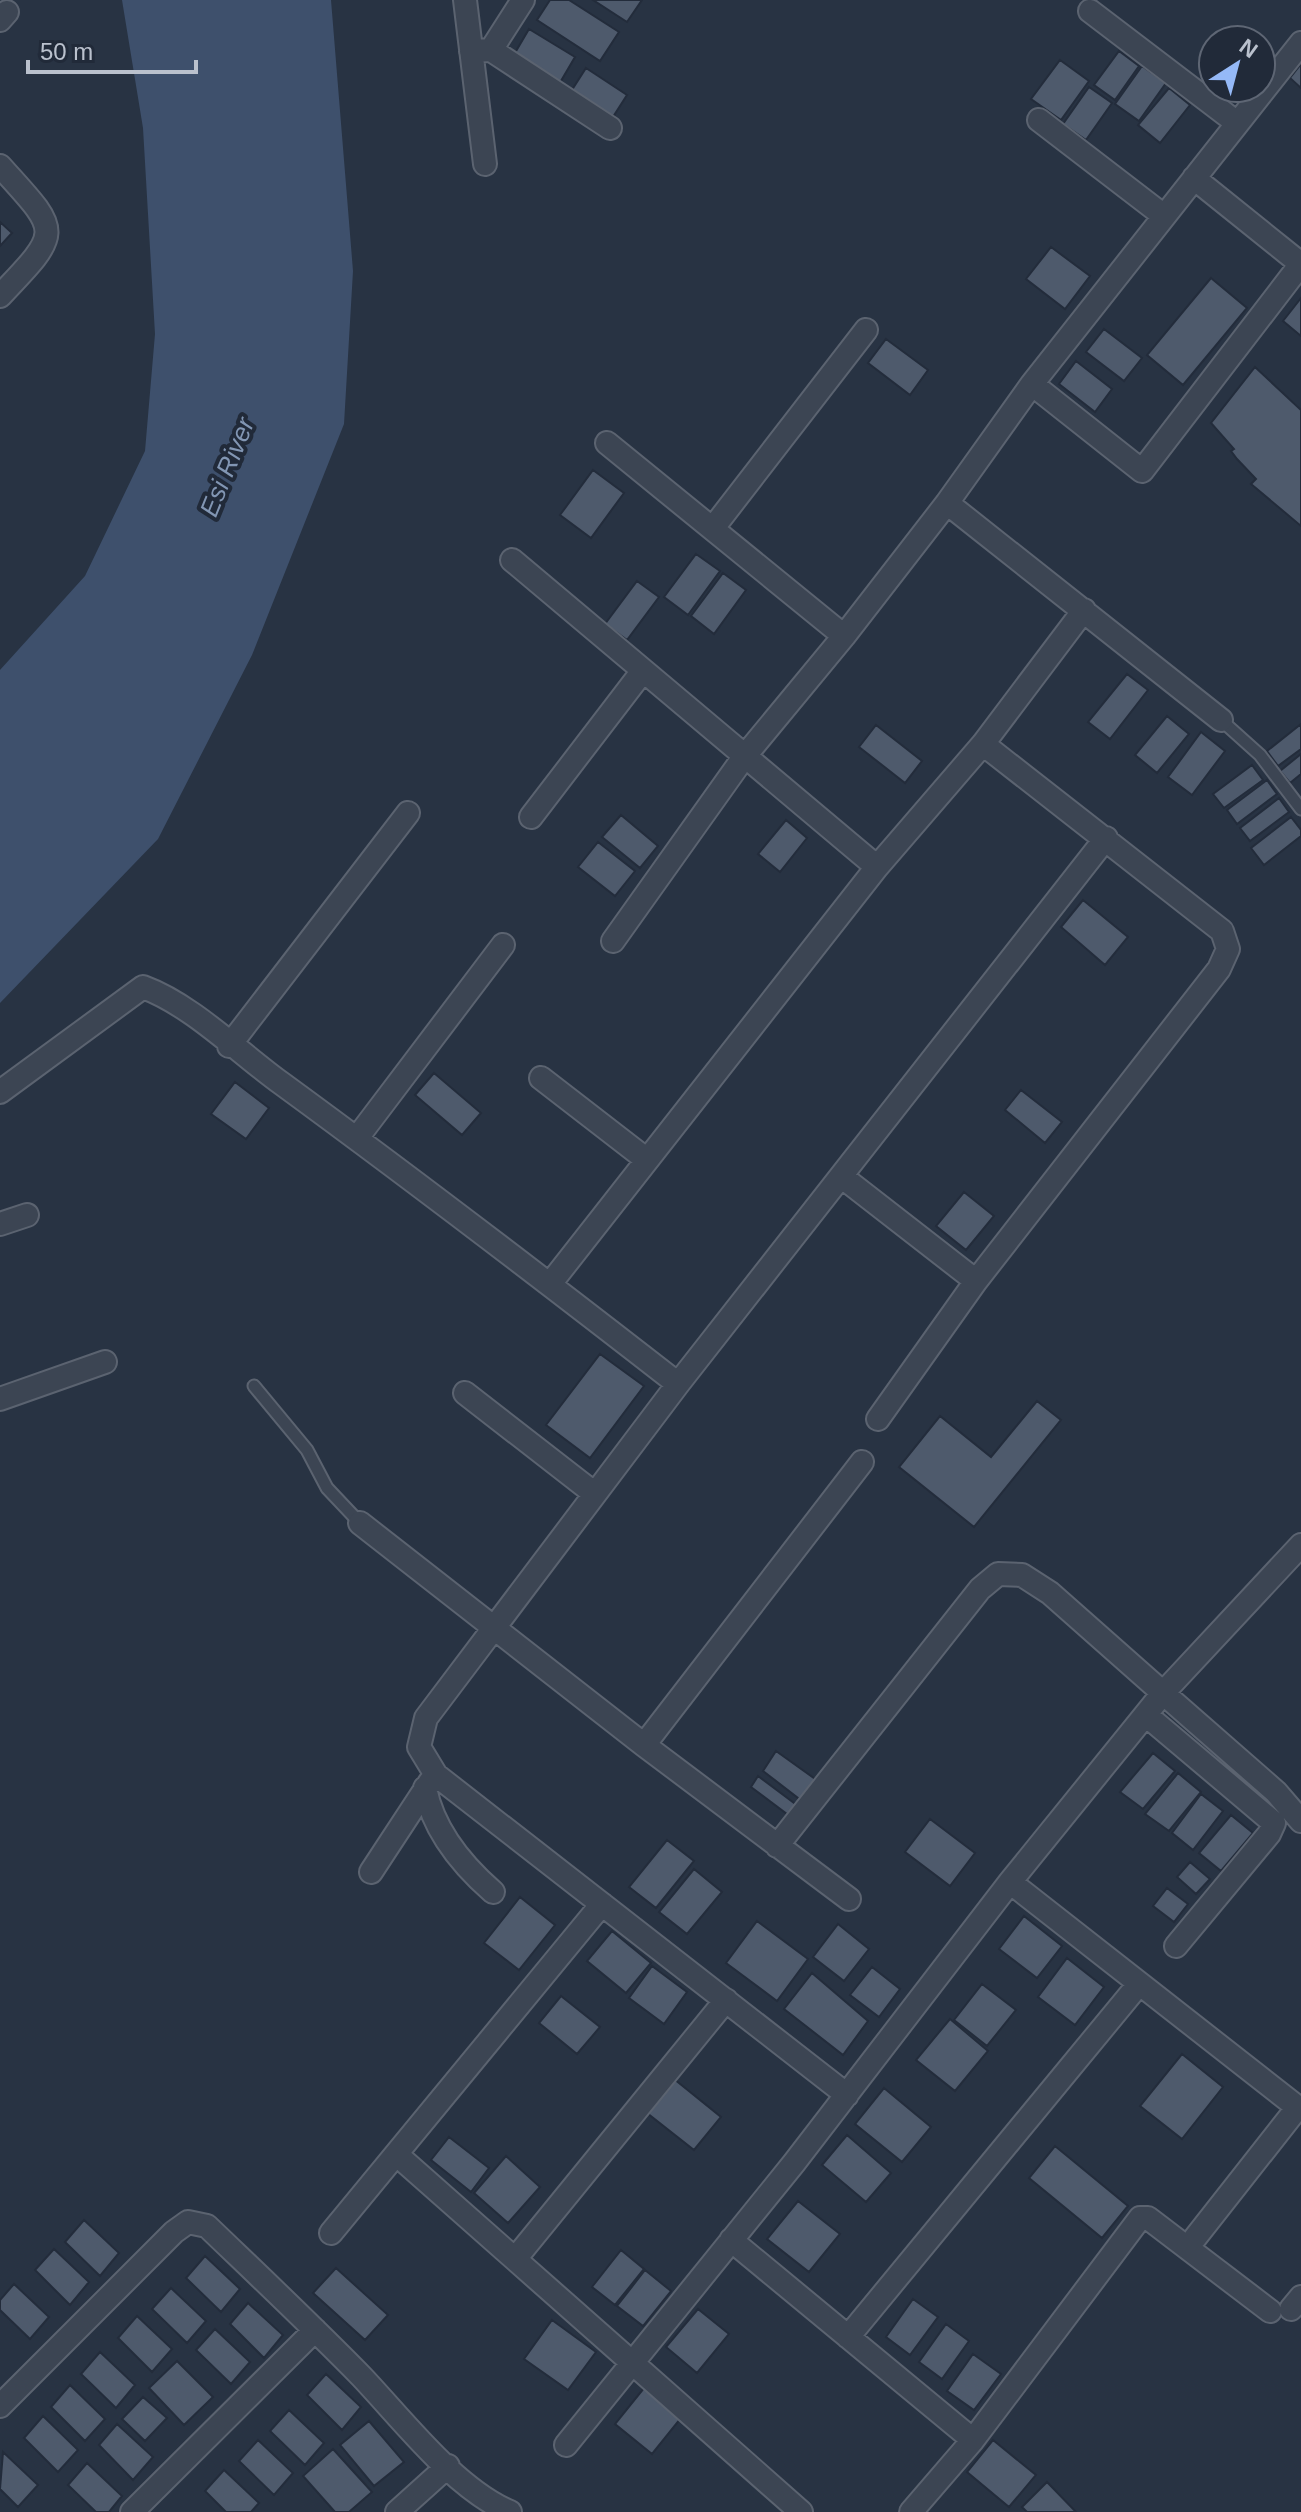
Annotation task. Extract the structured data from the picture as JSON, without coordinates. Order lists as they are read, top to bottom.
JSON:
{
  "water": ["Esi River"],
  "scale_bar": "50 m",
  "north": "top right"
}
